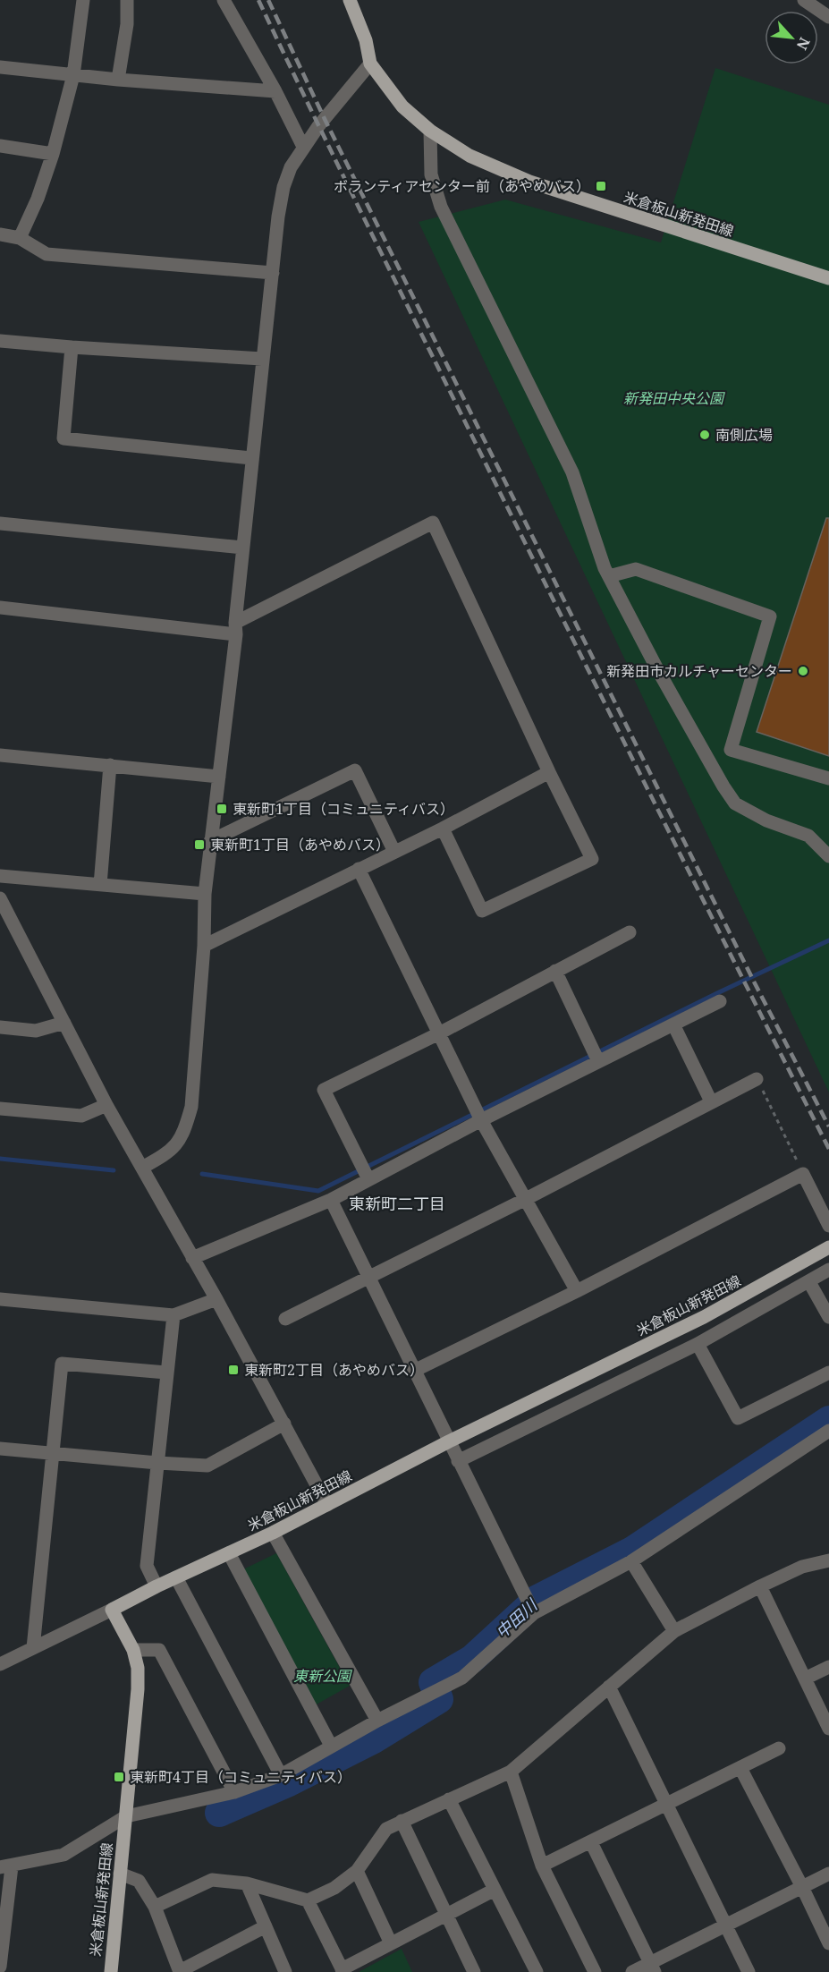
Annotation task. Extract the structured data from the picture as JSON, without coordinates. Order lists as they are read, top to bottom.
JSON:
{
  "streets": {
    "main road": ["米倉板山新発田線"]
  },
  "districts": ["東新町二丁目"],
  "water": ["中田川"],
  "parks": ["新発田中央公園", "東新公園"],
  "places": {
    "transit": [
      "ボランティアセンター前（あやめバス）",
      "東新町1丁目（コミュニティバス）",
      "東新町1丁目（あやめバス）",
      "東新町2丁目（あやめバス）",
      "東新町4丁目（コミュニティバス）"
    ],
    "other": ["南側広場", "新発田市カルチャーセンター"]
  },
  "north": "bottom right"
}
